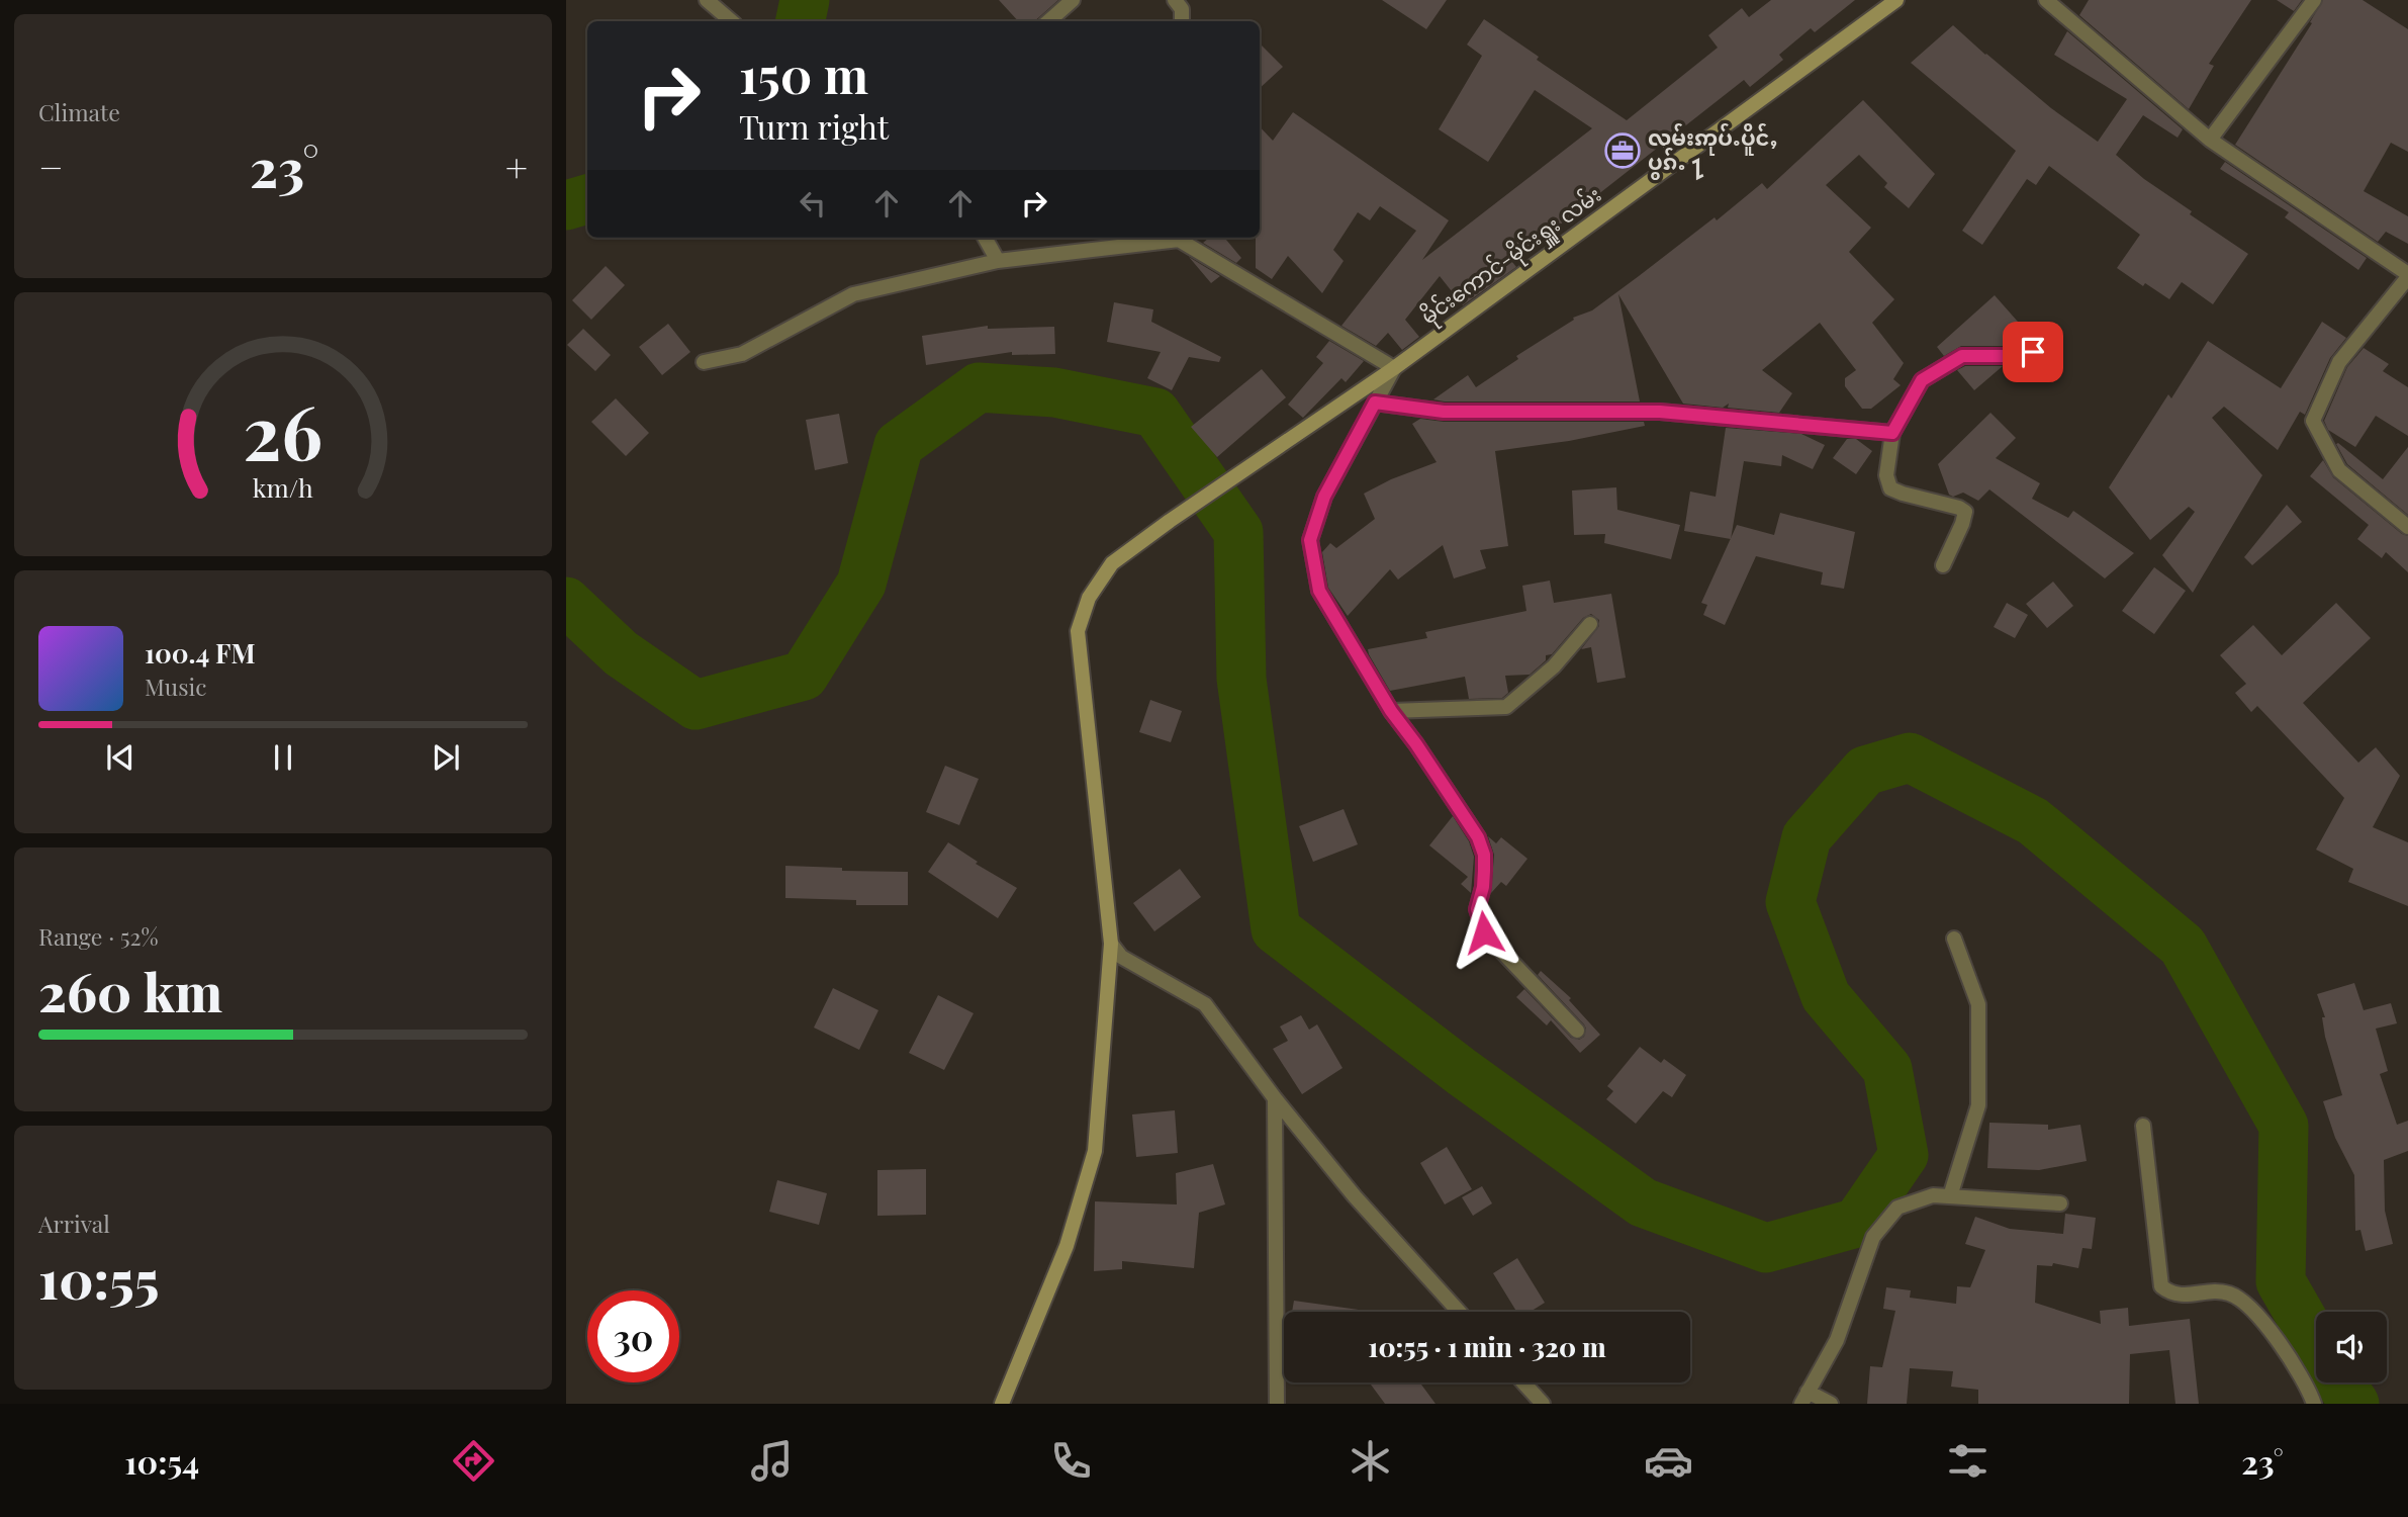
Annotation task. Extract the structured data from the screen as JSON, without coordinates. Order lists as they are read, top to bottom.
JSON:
{
  "streets": {
    "main road": ["မိုင်းကောင်-မိုင်းရှူး လမ်း"]
  },
  "places": {
    "office": ["လုမ်းဢုပ်ႉပိူင်ႇ ပွၵ်ႉ ႑"]
  },
  "page": {
    "tile": [
      "Climate",
      ["Range · 52%", "260 km"],
      ["Arrival", "10:55"]
    ],
    "turn": ["150 m", "Turn right"],
    "heat": ["−", "23°", "+"],
    "song": ["100.4 FM", "Music"],
    "limit": "30",
    "trip": "10:55 · 1 min · 320 m",
    "tabs": ["10:54", "23°"],
    "gauge": ["26", "km/h"]
  }
}
